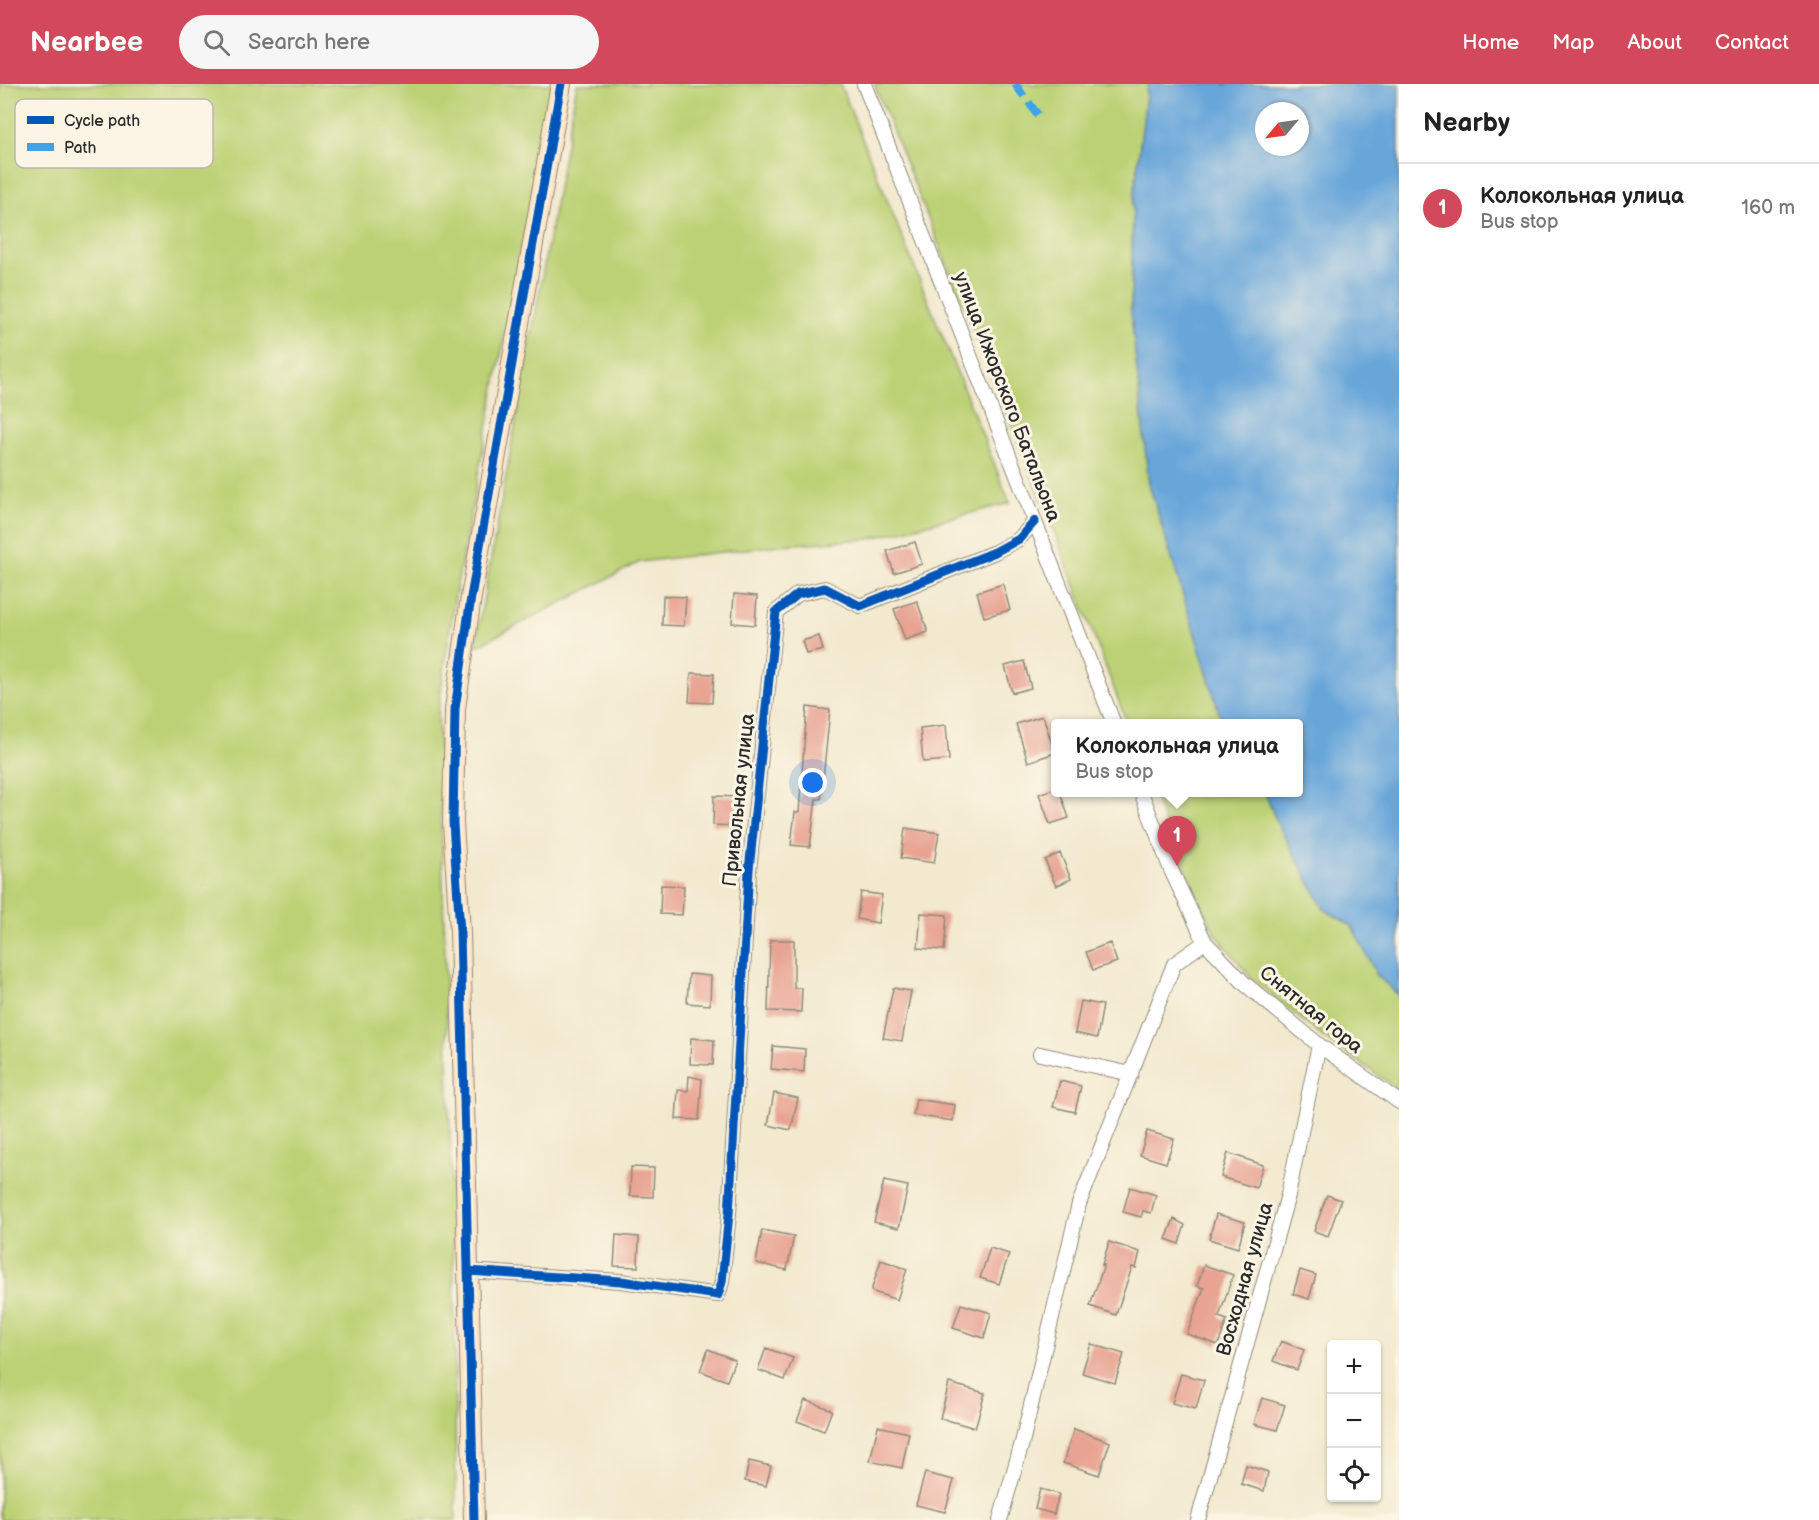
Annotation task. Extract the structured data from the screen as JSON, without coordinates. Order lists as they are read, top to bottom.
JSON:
{
  "streets": {
    "street": [
      "улица Ижорского Батальона",
      "Привольная улица",
      "Снятная гора",
      "Восходная улица"
    ]
  },
  "crossings": [
    ["улица Ижорского Батальона", "Привольная улица"],
    ["Снятная гора", "Восходная улица"]
  ],
  "legend": ["Cycle path", "Path"],
  "north": "bottom left",
  "page": {
    "header": "Nearbee",
    "search": "Search here",
    "nav": [
      "Home",
      "Map",
      "About",
      "Contact"
    ],
    "heading": "Nearby",
    "list": [
      {
        "mark": "1",
        "name": "Колокольная улица",
        "note": "Bus stop",
        "value": "160 m"
      }
    ],
    "popup": ["Колокольная улица", "Bus stop"],
    "pins": "1",
    "map_buttons": ["+", "−"]
  }
}
